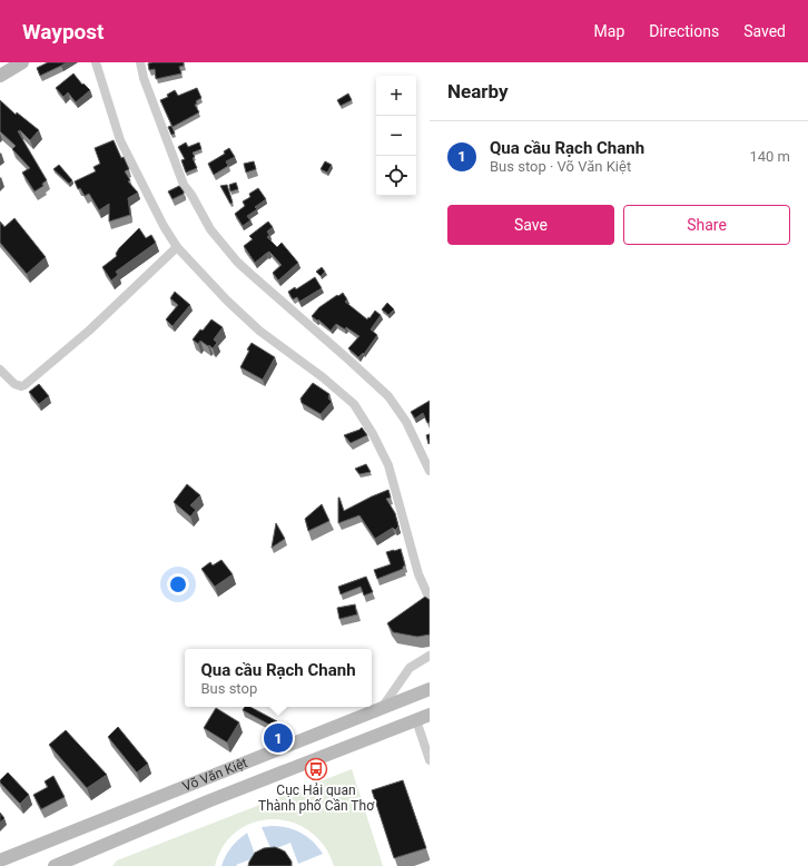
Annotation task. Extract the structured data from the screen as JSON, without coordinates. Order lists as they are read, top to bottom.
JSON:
{
  "streets": {
    "main road": ["Võ Văn Kiệt"]
  },
  "places": {
    "bus stop": ["Cục Hải quan Thành phố Cần Thơ"]
  },
  "page": {
    "header": "Waypost",
    "nav": ["Map", "Directions", "Saved"],
    "heading": "Nearby",
    "map_buttons": ["+", "−"],
    "list": [
      {
        "mark": "1",
        "name": "Qua cầu Rạch Chanh",
        "note": "Bus stop · Võ Văn Kiệt",
        "value": "140 m"
      }
    ],
    "buttons": ["Save", "Share"],
    "popup": ["Qua cầu Rạch Chanh", "Bus stop"],
    "pins": "1"
  }
}
